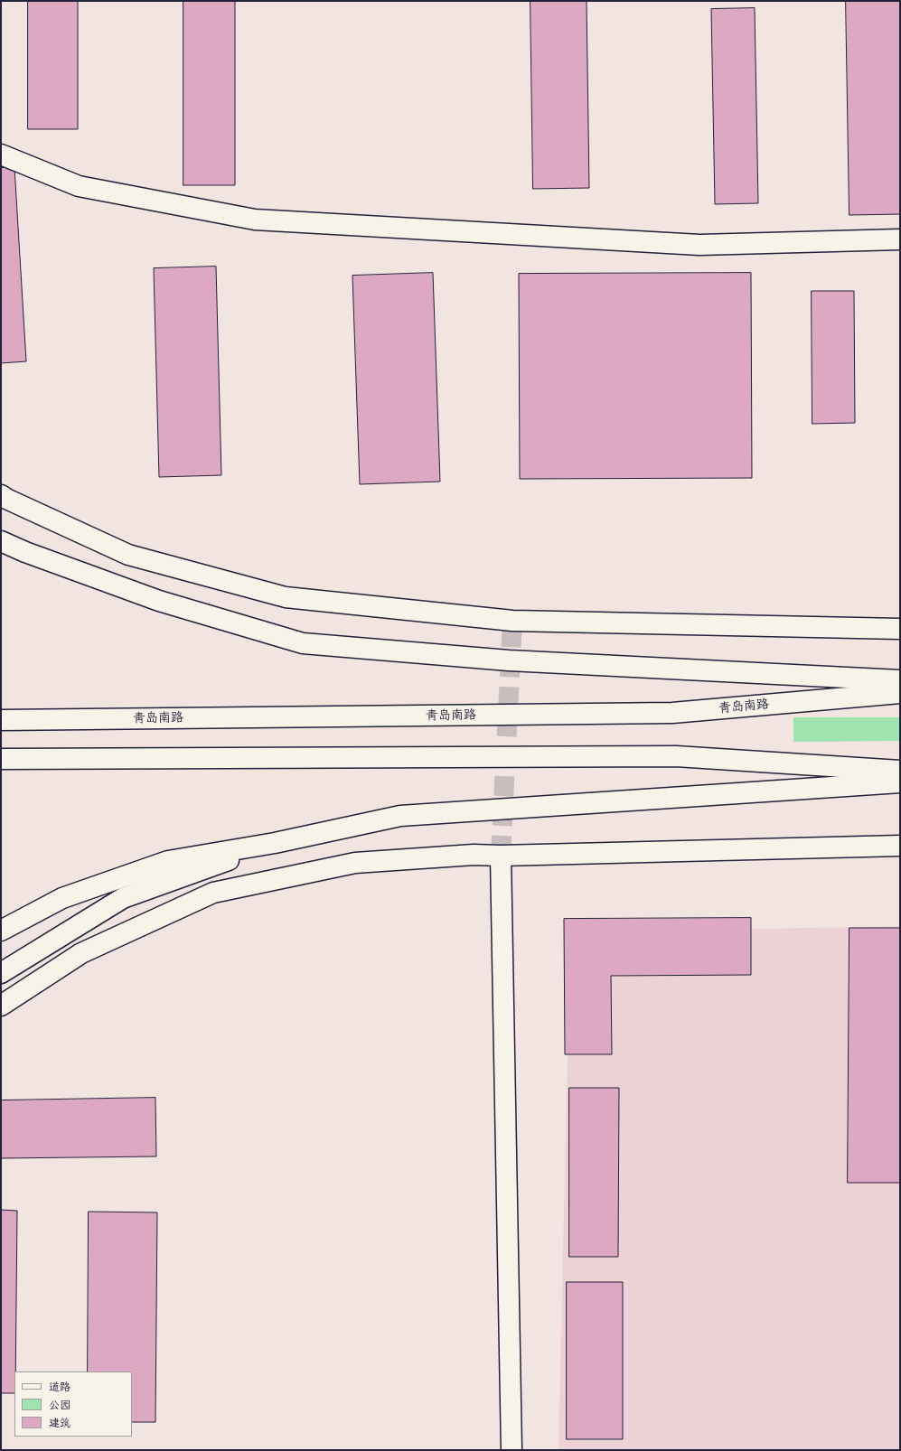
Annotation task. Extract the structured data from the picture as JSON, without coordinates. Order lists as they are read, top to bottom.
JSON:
{
  "streets": {
    "main road": ["青岛南路"]
  },
  "legend": ["道路", "公园", "建筑"]
}
